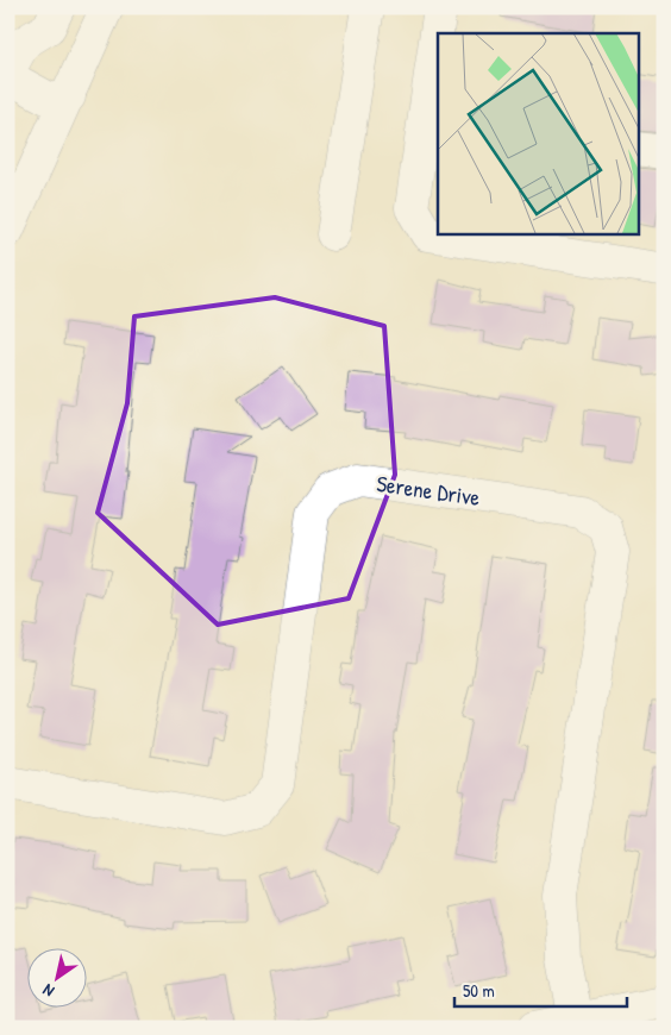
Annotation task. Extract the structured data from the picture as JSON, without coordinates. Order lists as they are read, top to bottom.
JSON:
{
  "streets": {
    "street": ["Serene Drive"]
  },
  "scale_bar": "50 m",
  "north": "bottom left"
}
